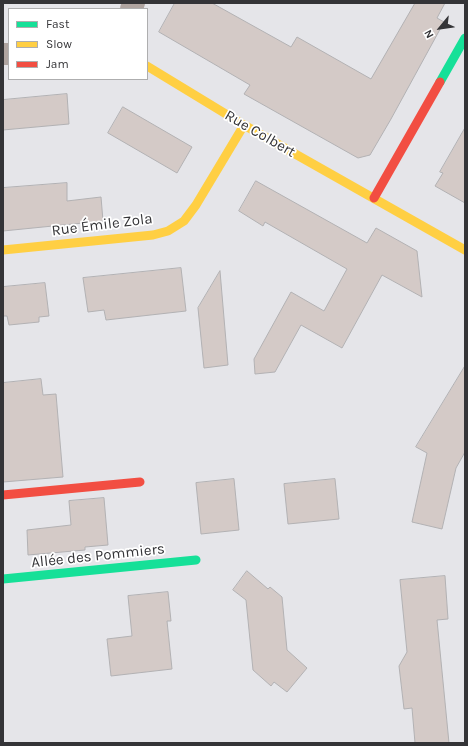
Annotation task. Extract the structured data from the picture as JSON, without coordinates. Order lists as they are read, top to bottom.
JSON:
{
  "streets": {
    "street": ["Rue Colbert", "Rue Émile Zola", "Allée des Pommiers"]
  },
  "crossings": [
    ["Rue Colbert", "Rue Émile Zola"]
  ],
  "legend": ["Fast", "Slow", "Jam"],
  "north": "bottom left"
}
